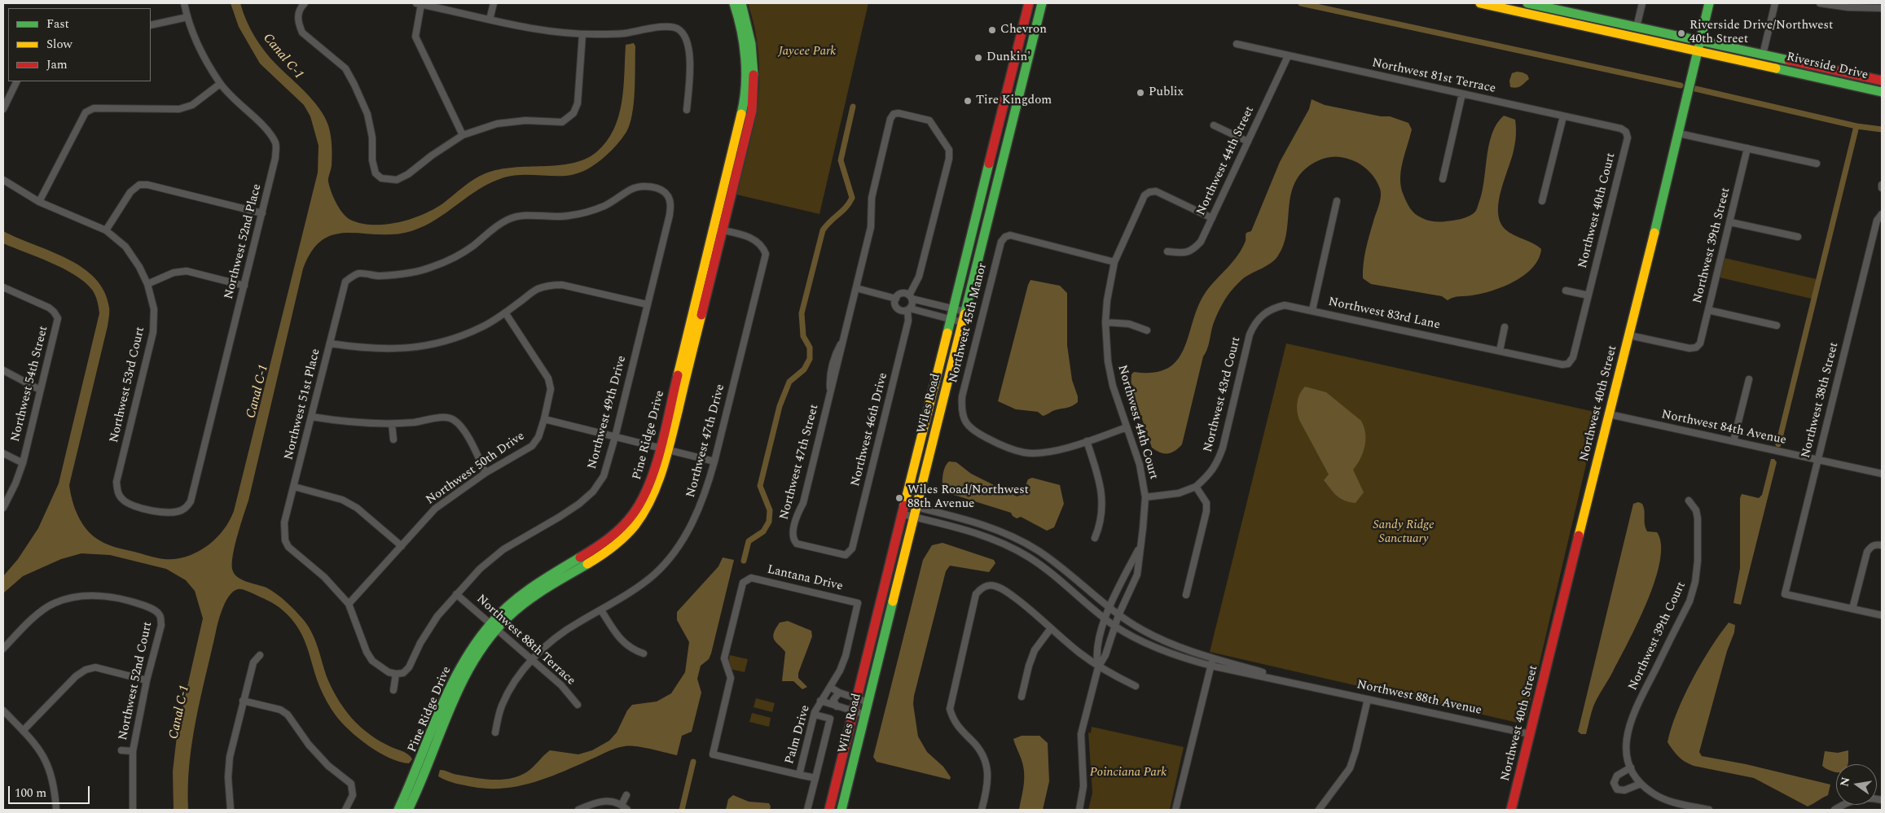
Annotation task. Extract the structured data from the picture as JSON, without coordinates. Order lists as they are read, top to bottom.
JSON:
{
  "streets": {
    "street": [
      "Riverside Drive",
      "Northwest 81st Terrace",
      "Northwest 44th Street",
      "Northwest 40th Court",
      "Northwest 52nd Place",
      "Northwest 39th Street",
      "Northwest 83rd Lane",
      "Northwest 45th Manor",
      "Northwest 54th Street",
      "Northwest 53rd Court",
      "Northwest 43rd Court",
      "Northwest 38th Street",
      "Wiles Road",
      "Northwest 40th Street",
      "Northwest 51st Place",
      "Northwest 49th Drive",
      "Northwest 44th Court",
      "Northwest 84th Avenue",
      "Northwest 46th Drive",
      "Pine Ridge Drive",
      "Northwest 47th Drive",
      "Northwest 47th Street",
      "Northwest 50th Drive",
      "Lantana Drive",
      "Northwest 39th Court",
      "Northwest 88th Terrace",
      "Northwest 52nd Court",
      "Northwest 88th Avenue",
      "Palm Drive"
    ]
  },
  "crossings": [
    ["Riverside Drive", "Northwest 40th Street"],
    ["Northwest 81st Terrace", "Northwest 44th Street"],
    ["Northwest 81st Terrace", "Northwest 40th Court"],
    ["Northwest 44th Street", "Northwest 44th Court"],
    ["Northwest 40th Court", "Northwest 83rd Lane"],
    ["Northwest 52nd Place", "Northwest 53rd Court"],
    ["Northwest 39th Street", "Northwest 40th Street"],
    ["Northwest 83rd Lane", "Northwest 43rd Court"],
    ["Northwest 45th Manor", "Northwest 44th Court"],
    ["Northwest 38th Street", "Northwest 84th Avenue"],
    ["Wiles Road", "Northwest 88th Avenue"],
    ["Wiles Road", "Palm Drive"],
    ["Northwest 40th Street", "Northwest 84th Avenue"],
    ["Northwest 40th Street", "Northwest 88th Avenue"],
    ["Northwest 51st Place", "Northwest 49th Drive"],
    ["Northwest 51st Place", "Northwest 50th Drive"],
    ["Northwest 49th Drive", "Northwest 88th Terrace"],
    ["Northwest 44th Court", "Northwest 88th Avenue"],
    ["Northwest 46th Drive", "Northwest 47th Street"],
    ["Pine Ridge Drive", "Northwest 47th Drive"],
    ["Pine Ridge Drive", "Northwest 88th Terrace"],
    ["Northwest 47th Drive", "Northwest 88th Terrace"],
    ["Lantana Drive", "Palm Drive"]
  ],
  "water": ["Canal C-1"],
  "parks": ["Jaycee Park", "Sandy Ridge Sanctuary", "Poinciana Park"],
  "places": [
    "Chevron",
    "Riverside Drive/Northwest 40th Street",
    "Dunkin'",
    "Publix",
    "Tire Kingdom",
    "Wiles Road/Northwest 88th Avenue"
  ],
  "legend": ["Fast", "Slow", "Jam"],
  "scale_bar": "100 m",
  "north": "left"
}
